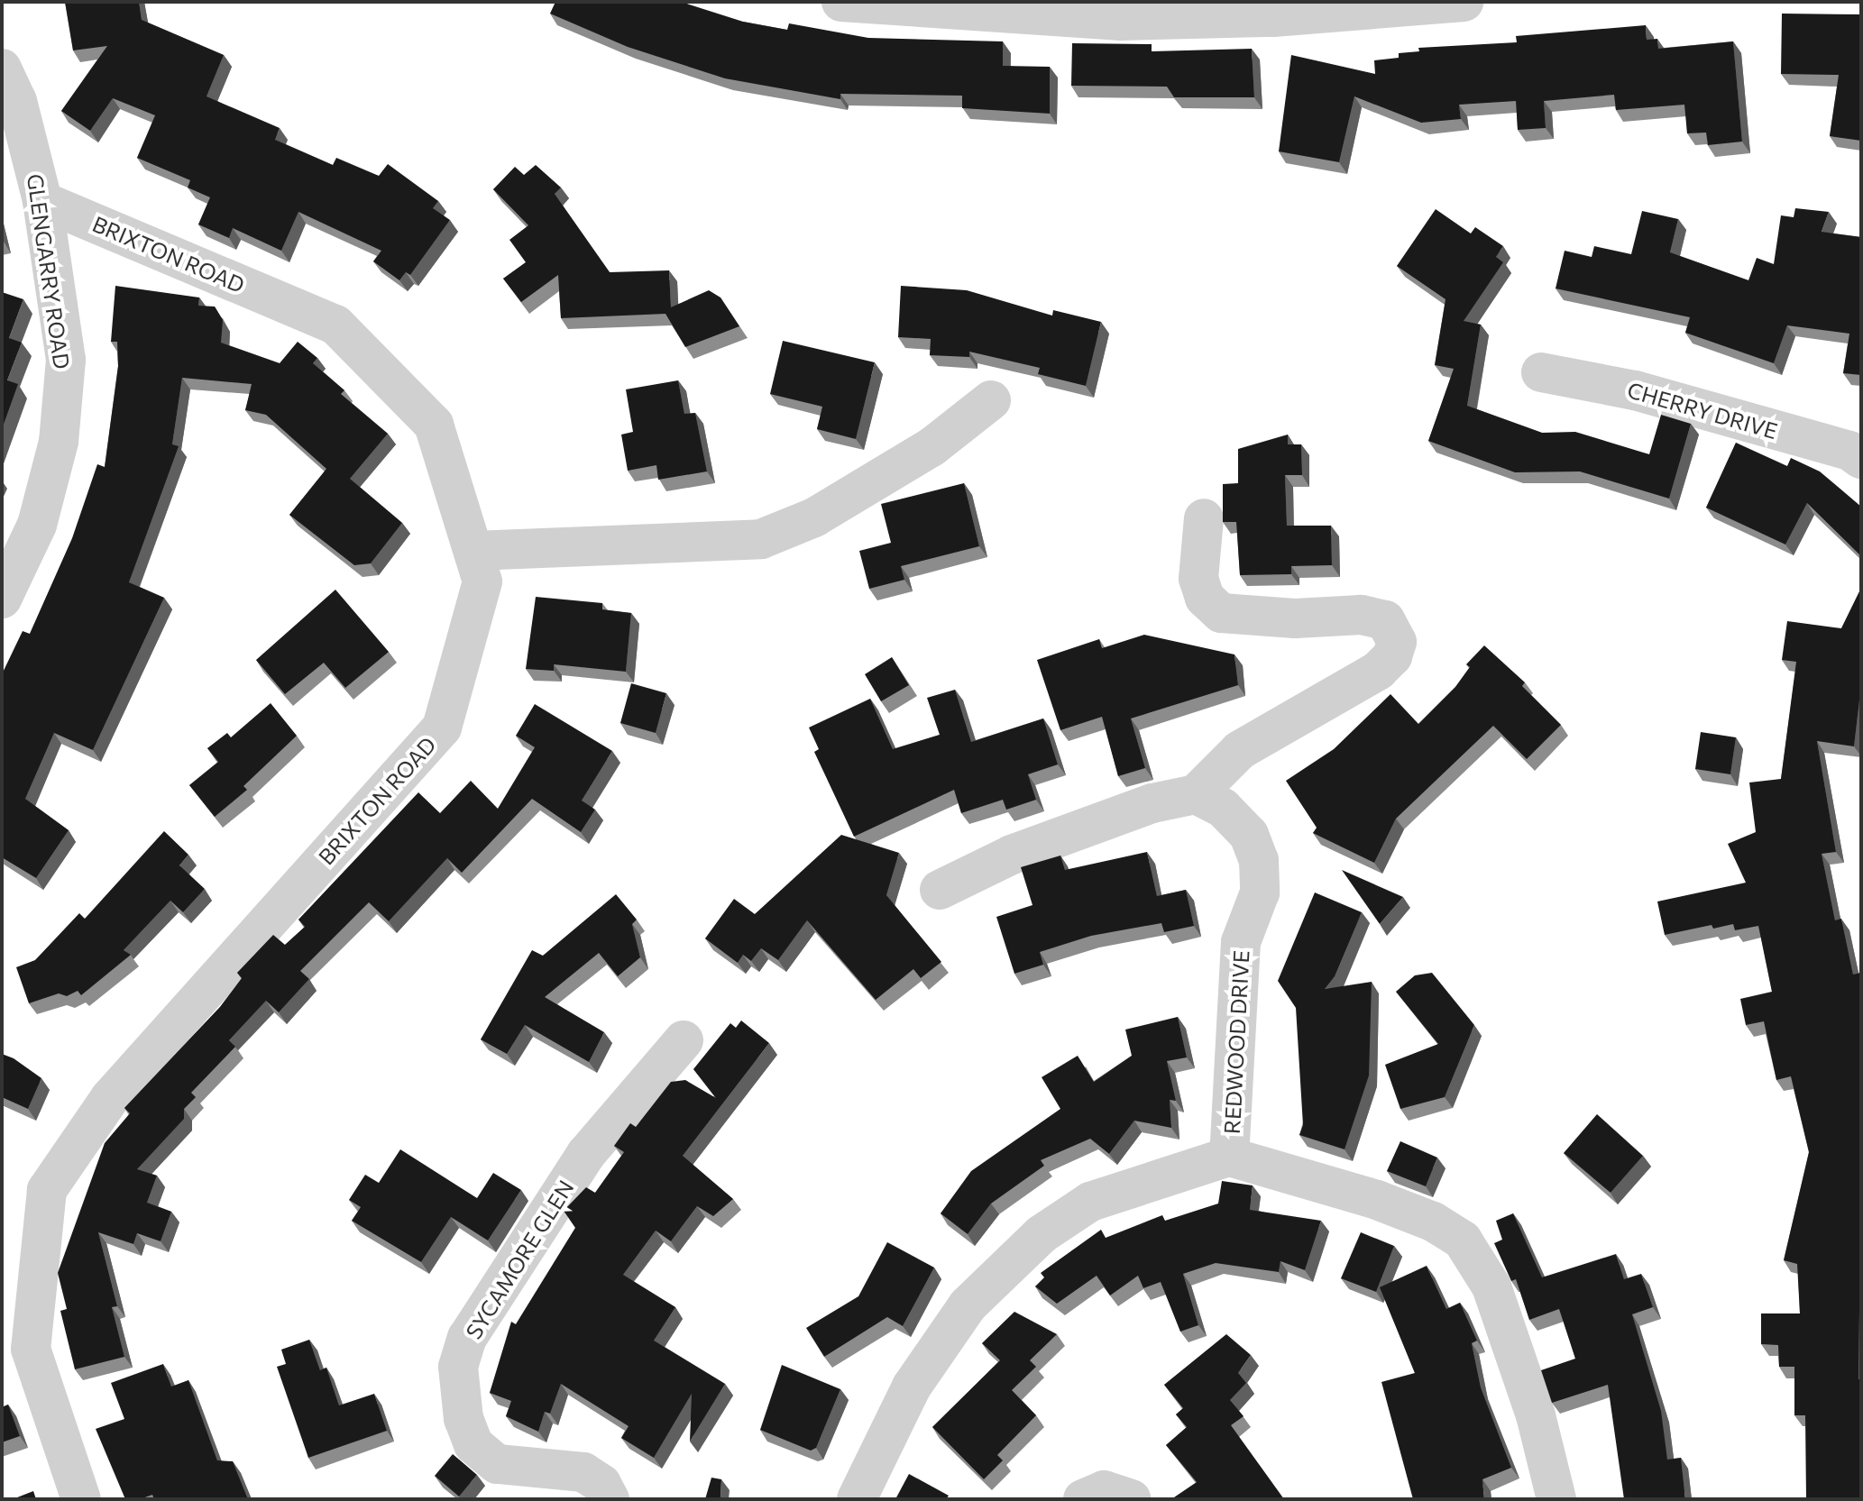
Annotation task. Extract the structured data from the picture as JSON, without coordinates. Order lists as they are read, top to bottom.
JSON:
{
  "streets": {
    "street": [
      "BRIXTON ROAD",
      "GLENGARRY ROAD",
      "CHERRY DRIVE",
      "REDWOOD DRIVE",
      "SYCAMORE GLEN"
    ]
  },
  "crossings": [
    ["BRIXTON ROAD", "GLENGARRY ROAD"]
  ]
}
